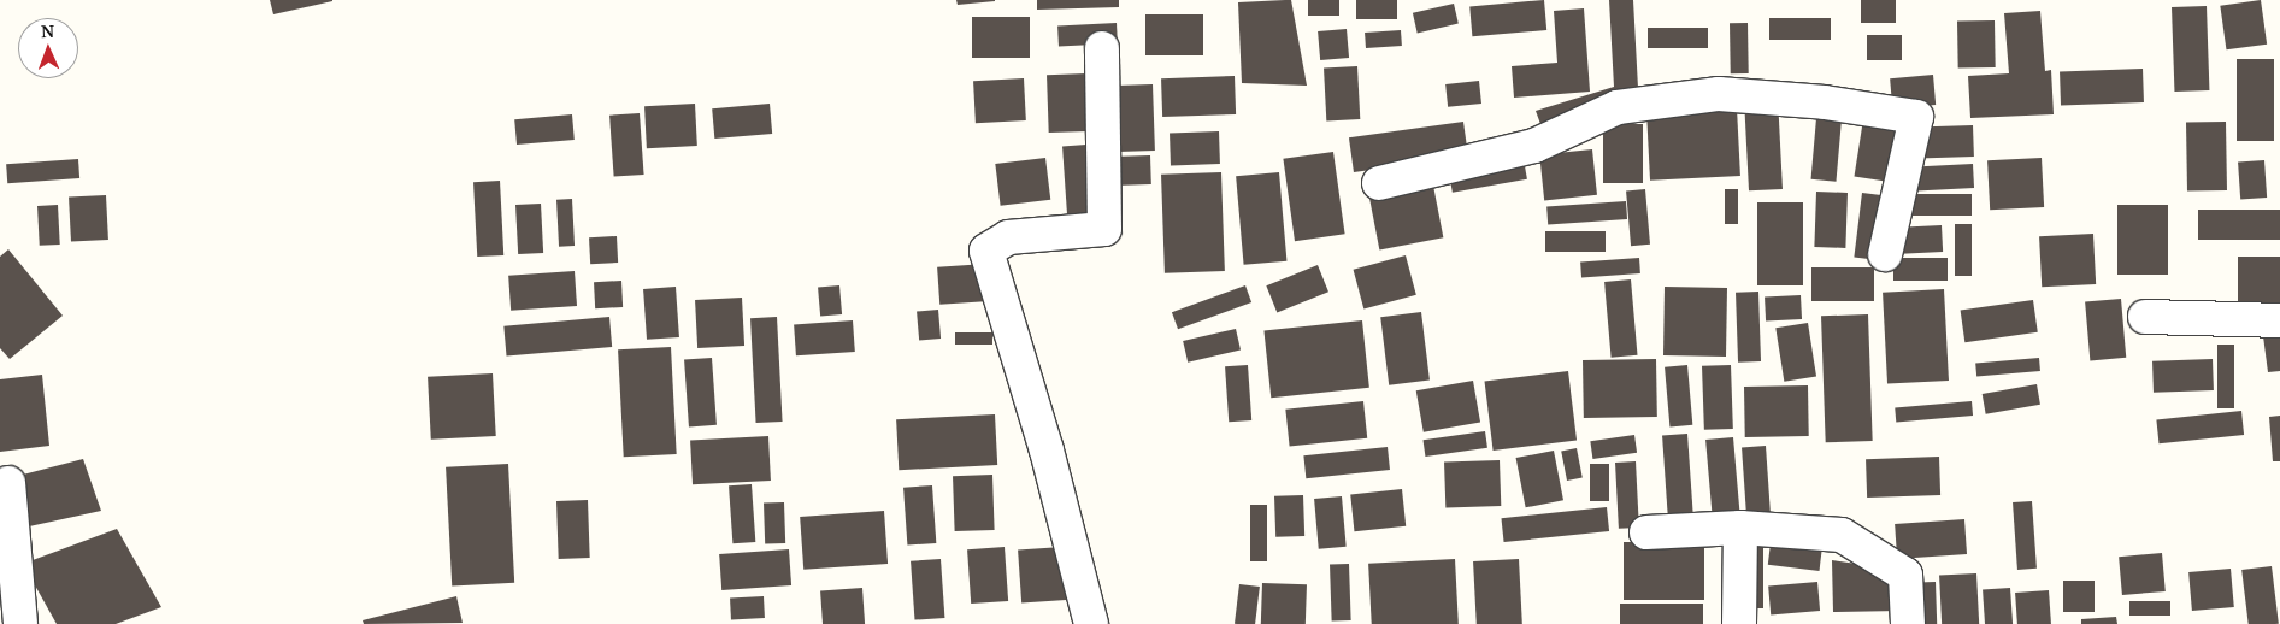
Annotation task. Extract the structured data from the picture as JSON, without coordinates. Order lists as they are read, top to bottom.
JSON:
{
  "north": "top"
}
